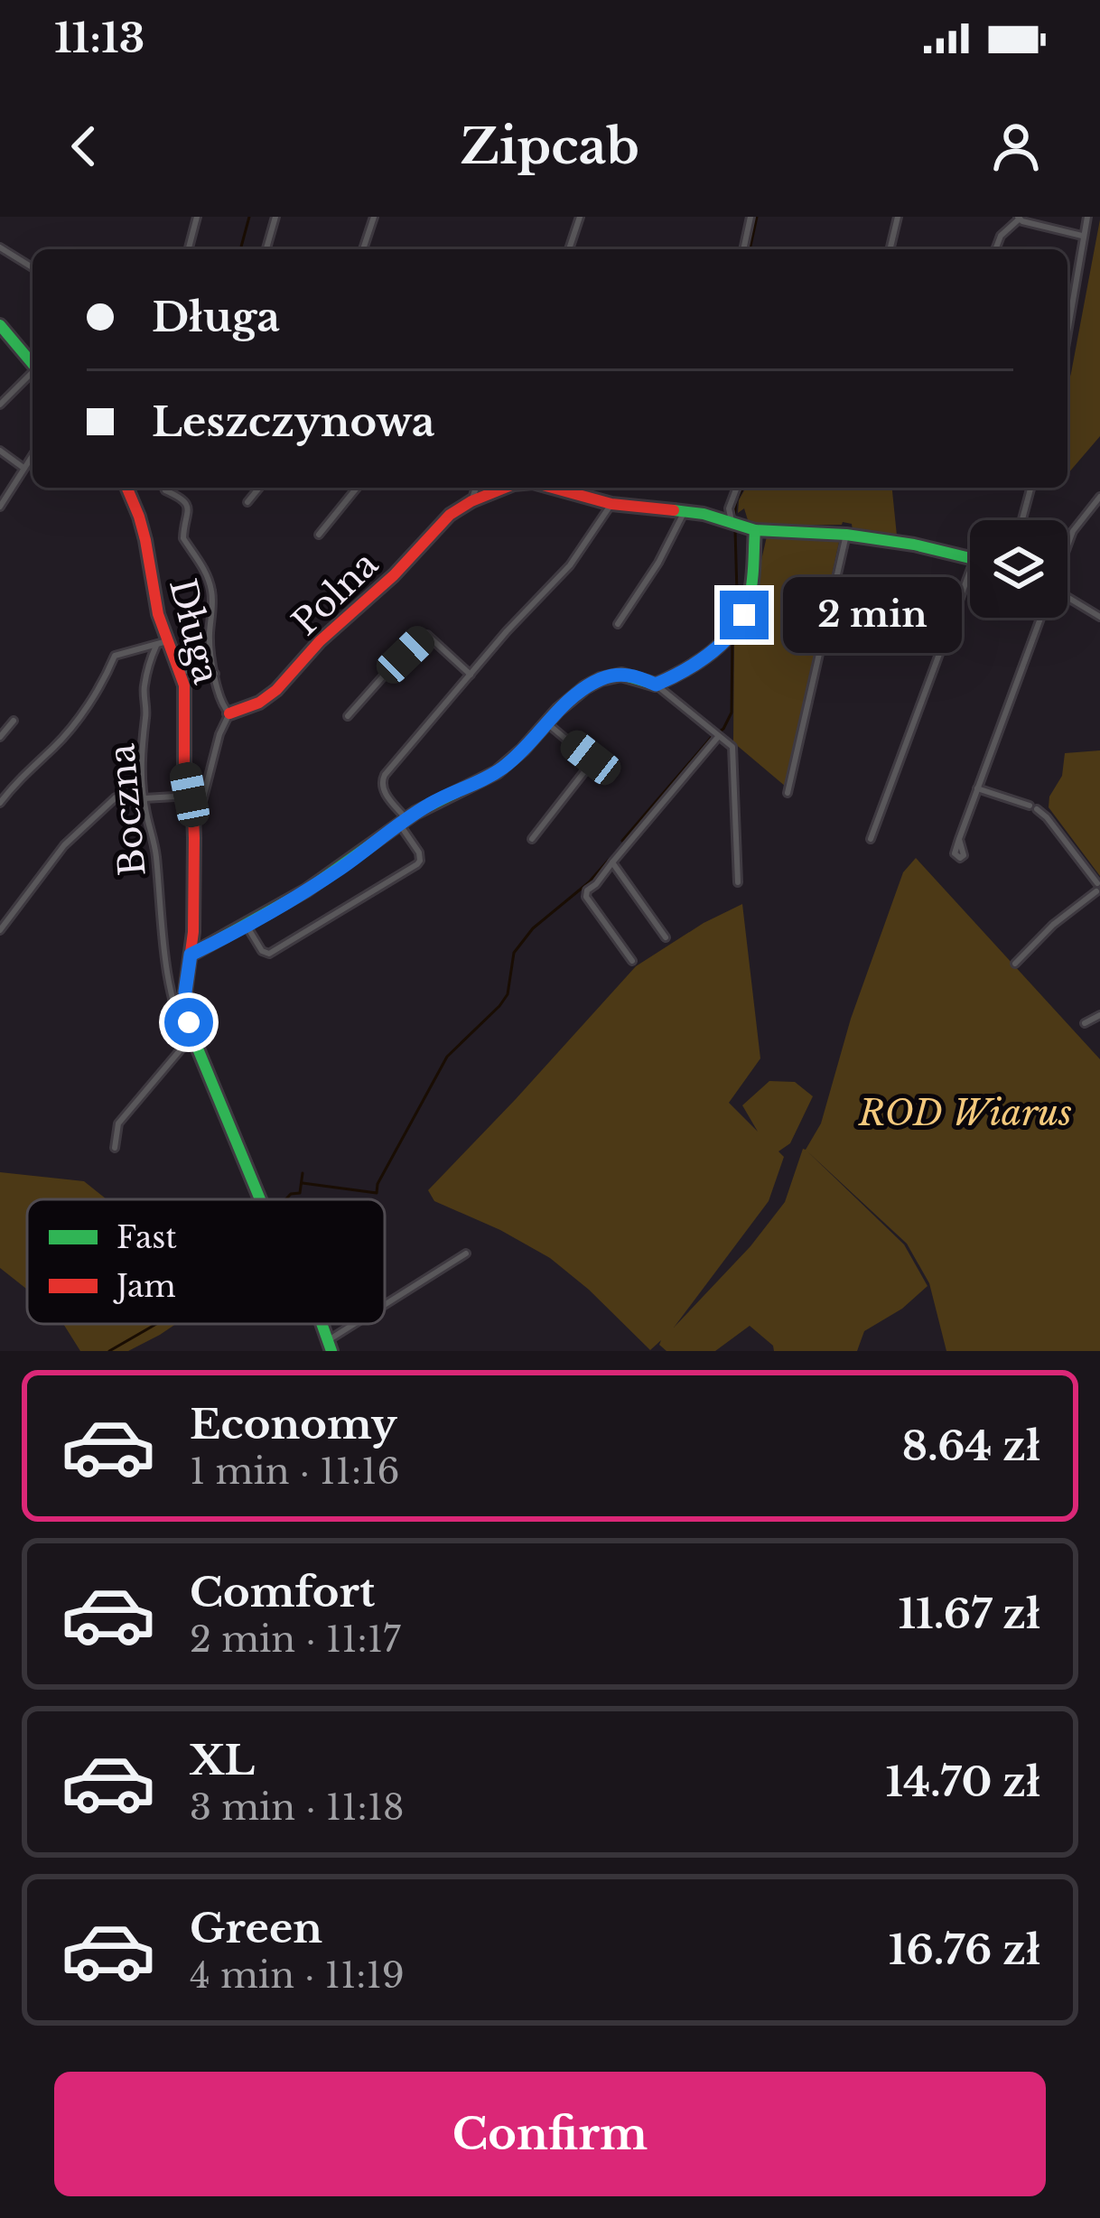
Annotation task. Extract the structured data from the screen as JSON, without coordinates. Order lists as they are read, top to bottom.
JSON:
{
  "streets": {
    "street": ["Polna", "Długa", "Boczna"]
  },
  "crossings": [
    ["Długa", "Boczna"]
  ],
  "parks": ["ROD Wiarus"],
  "legend": ["Fast", "Jam"],
  "page": {
    "status": "11:13",
    "header": "Zipcab",
    "banner": ["Długa", "Leszczynowa"],
    "bubble": "2 min",
    "list": [
      {
        "name": "Economy",
        "note": "1 min · 11:16",
        "value": "8.64 zł"
      },
      {
        "name": "Comfort",
        "note": "2 min · 11:17",
        "value": "11.67 zł"
      },
      {
        "name": "XL",
        "note": "3 min · 11:18",
        "value": "14.70 zł"
      },
      {
        "name": "Green",
        "note": "4 min · 11:19",
        "value": "16.76 zł"
      }
    ],
    "buttons": "Confirm"
  }
}
